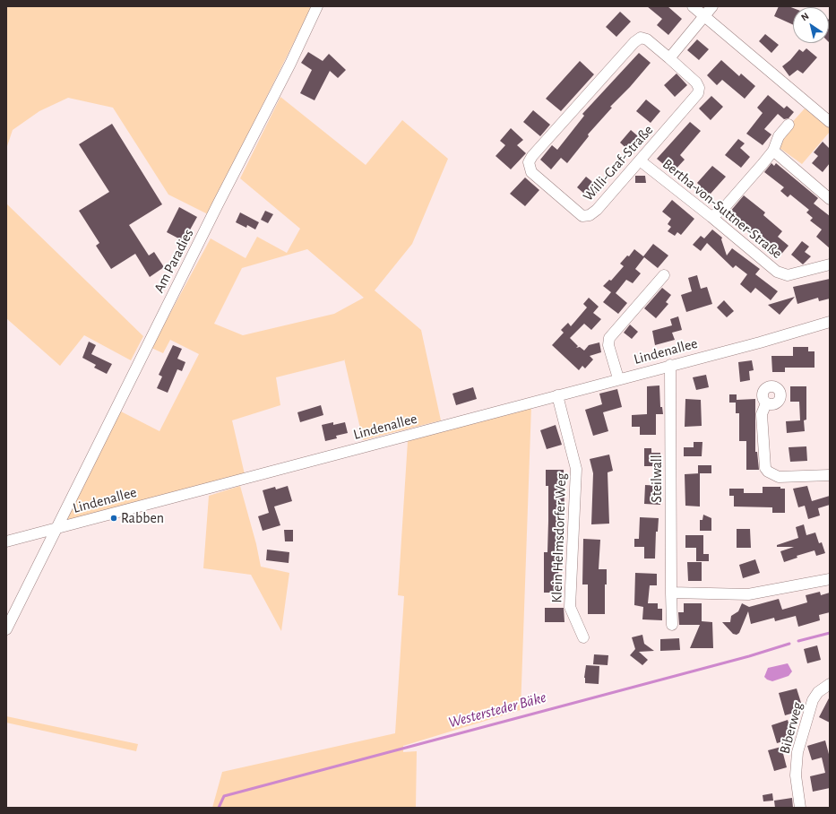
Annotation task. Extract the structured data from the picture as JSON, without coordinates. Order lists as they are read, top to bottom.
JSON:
{
  "streets": {
    "street": [
      "Willi-Graf-Straße",
      "Bertha-von-Suttner-Straße",
      "Am Paradies",
      "Lindenallee",
      "Steilwall",
      "Klein Helmsdorfer Weg",
      "Biberweg"
    ]
  },
  "crossings": [
    ["Willi-Graf-Straße", "Bertha-von-Suttner-Straße"],
    ["Am Paradies", "Lindenallee"],
    ["Lindenallee", "Steilwall"],
    ["Lindenallee", "Klein Helmsdorfer Weg"]
  ],
  "water": ["Westersteder Bäke"],
  "places": ["Rabben"],
  "north": "top left"
}
